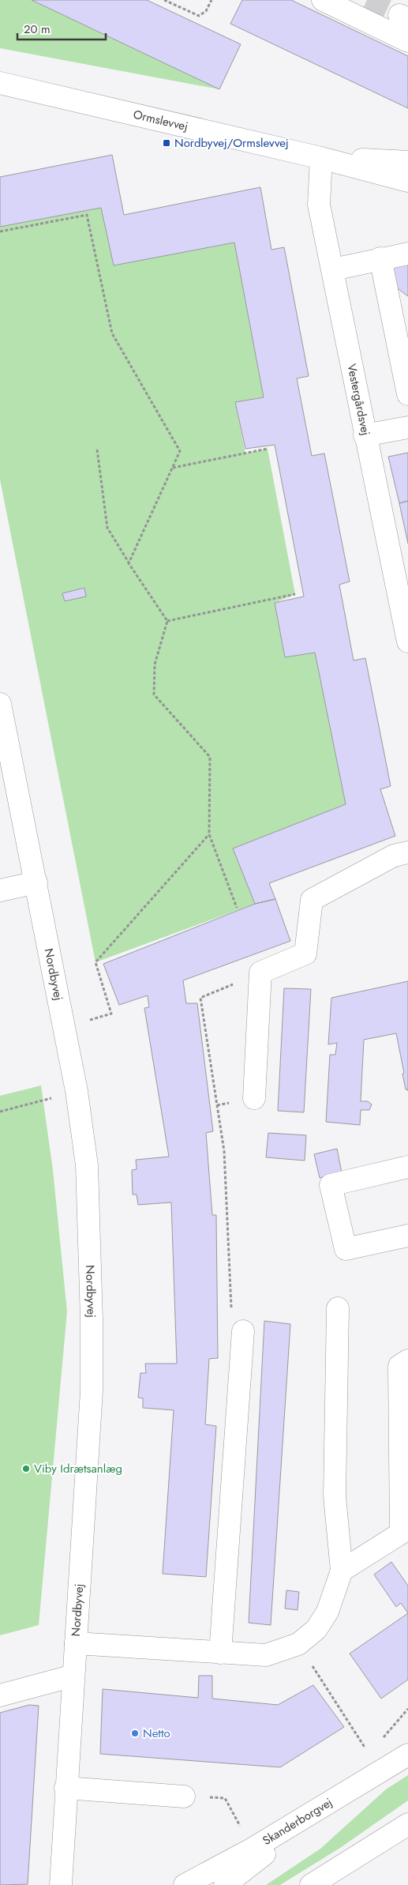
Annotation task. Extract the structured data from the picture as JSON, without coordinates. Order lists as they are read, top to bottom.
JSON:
{
  "streets": {
    "street": [
      "Ormslevvej",
      "Vestergårdsvej",
      "Nordbyvej",
      "Skanderborgvej"
    ]
  },
  "crossings": [
    ["Ormslevvej", "Vestergårdsvej"]
  ],
  "places": {
    "transit": ["Nordbyvej/Ormslevvej"],
    "other": ["Viby Idrætsanlæg", "Netto"]
  },
  "scale_bar": "20 m"
}
